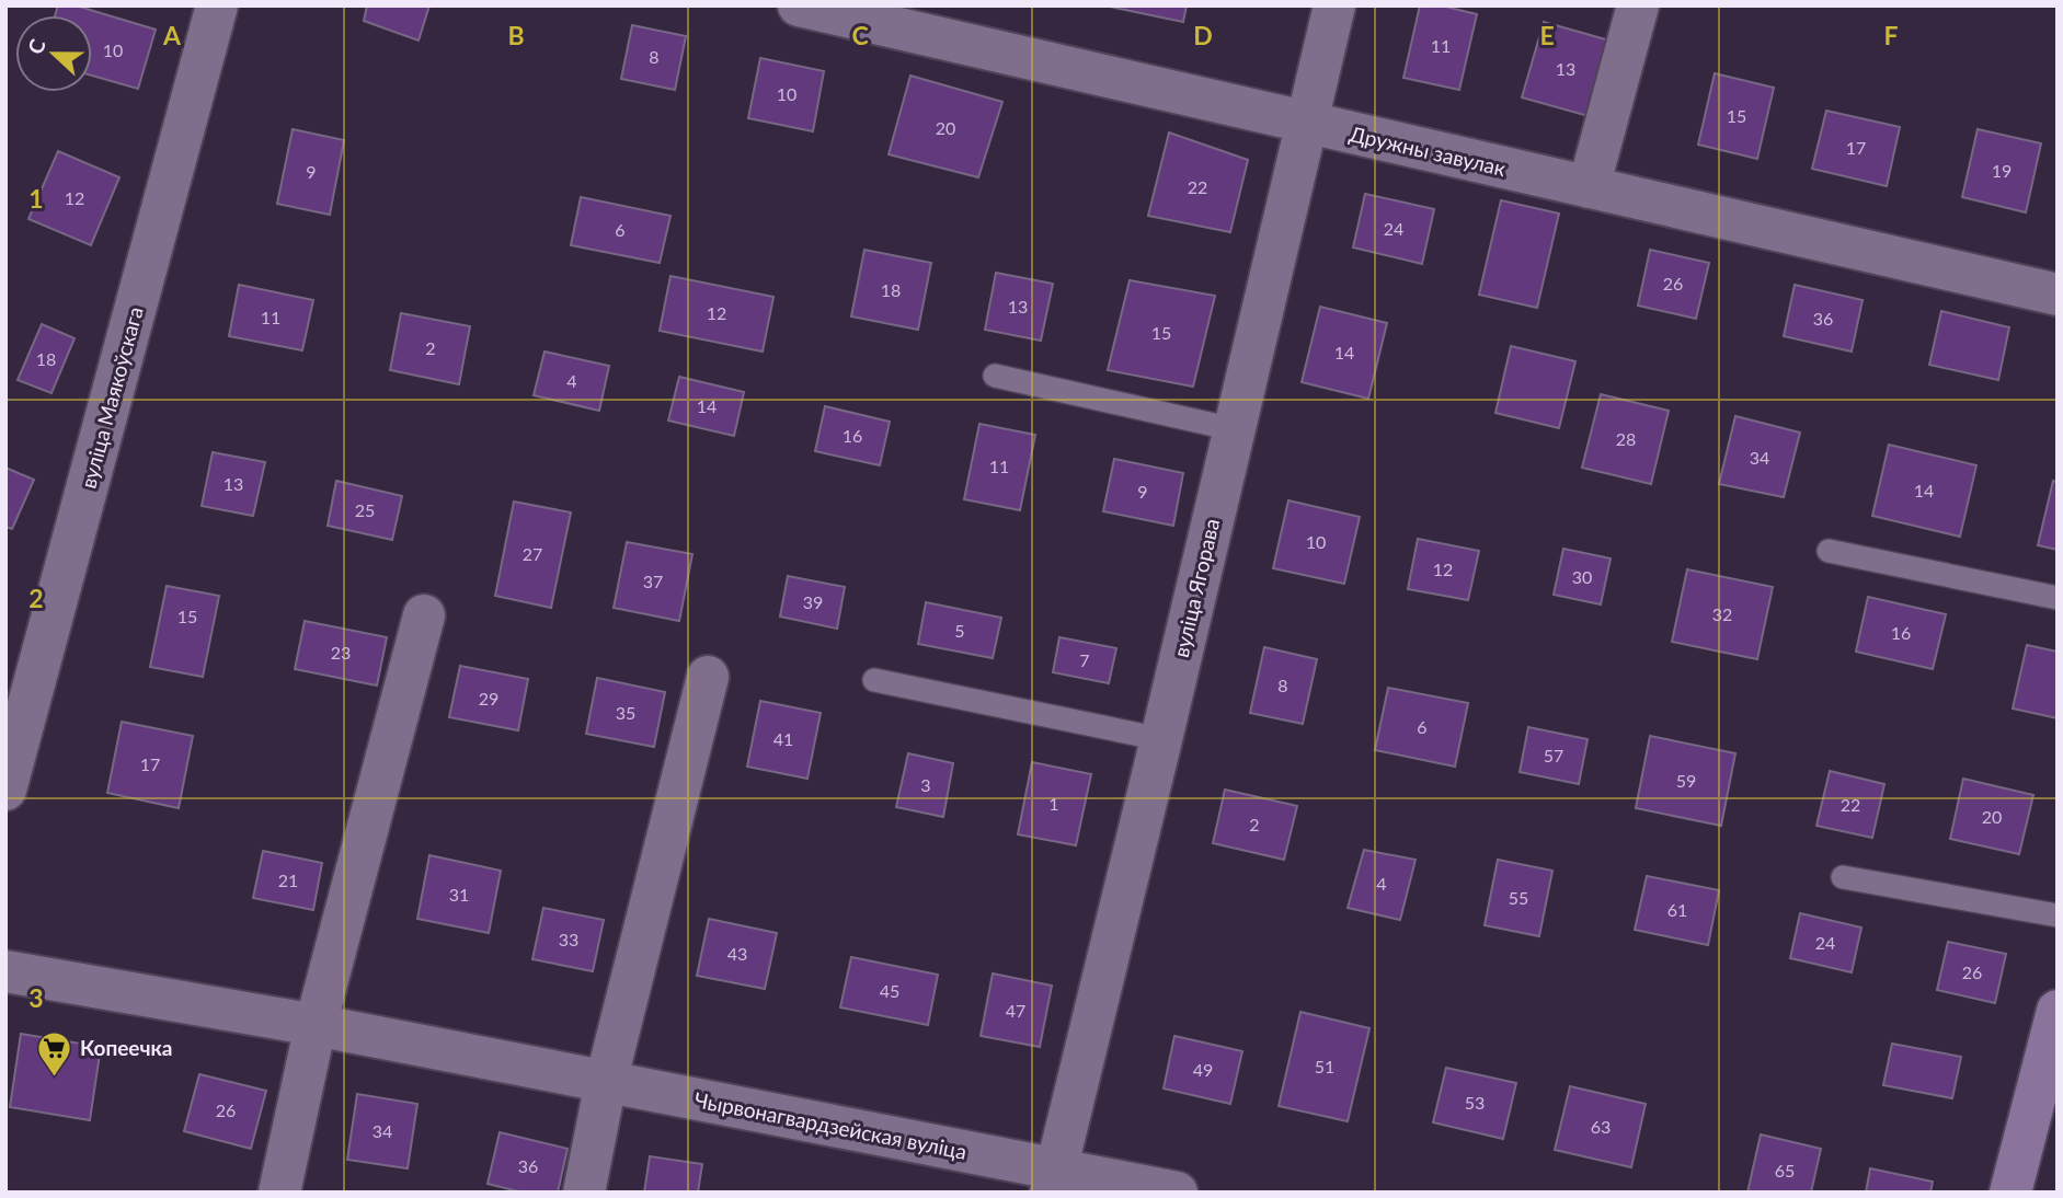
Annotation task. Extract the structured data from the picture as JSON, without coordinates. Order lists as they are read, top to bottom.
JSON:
{
  "streets": {
    "street": [
      "Дружны завулак",
      "вуліца Маякоўскага",
      "вуліца Ягорава",
      "Чырвонагвардзейская вуліца"
    ]
  },
  "crossings": [
    ["Дружны завулак", "вуліца Ягорава"],
    ["вуліца Ягорава", "Чырвонагвардзейская вуліца"]
  ],
  "places": {
    "supermarket": ["Копеечка"]
  },
  "house_numbers": [
    "11",
    "10",
    "8",
    "13",
    "10",
    "15",
    "20",
    "17",
    "19",
    "9",
    "22",
    "12",
    "24",
    "6",
    "26",
    "18",
    "13",
    "12",
    "11",
    "36",
    "15",
    "2",
    "14",
    "18",
    "4",
    "14",
    "16",
    "28",
    "34",
    "11",
    "13",
    "14",
    "9",
    "25",
    "10",
    "27",
    "12",
    "30",
    "37",
    "39",
    "32",
    "15",
    "5",
    "16",
    "23",
    "7",
    "8",
    "29",
    "35",
    "6",
    "41",
    "57",
    "17",
    "59",
    "3",
    "1",
    "22",
    "20",
    "2",
    "21",
    "4",
    "31",
    "55",
    "61",
    "33",
    "24",
    "43",
    "26",
    "45",
    "47",
    "51",
    "49",
    "53",
    "26",
    "63",
    "34",
    "36",
    "65"
  ],
  "north": "left",
  "grid": {
    "columns": [
      "A",
      "B",
      "C",
      "D",
      "E",
      "F"
    ],
    "rows": ["1", "2", "3"]
  }
}
